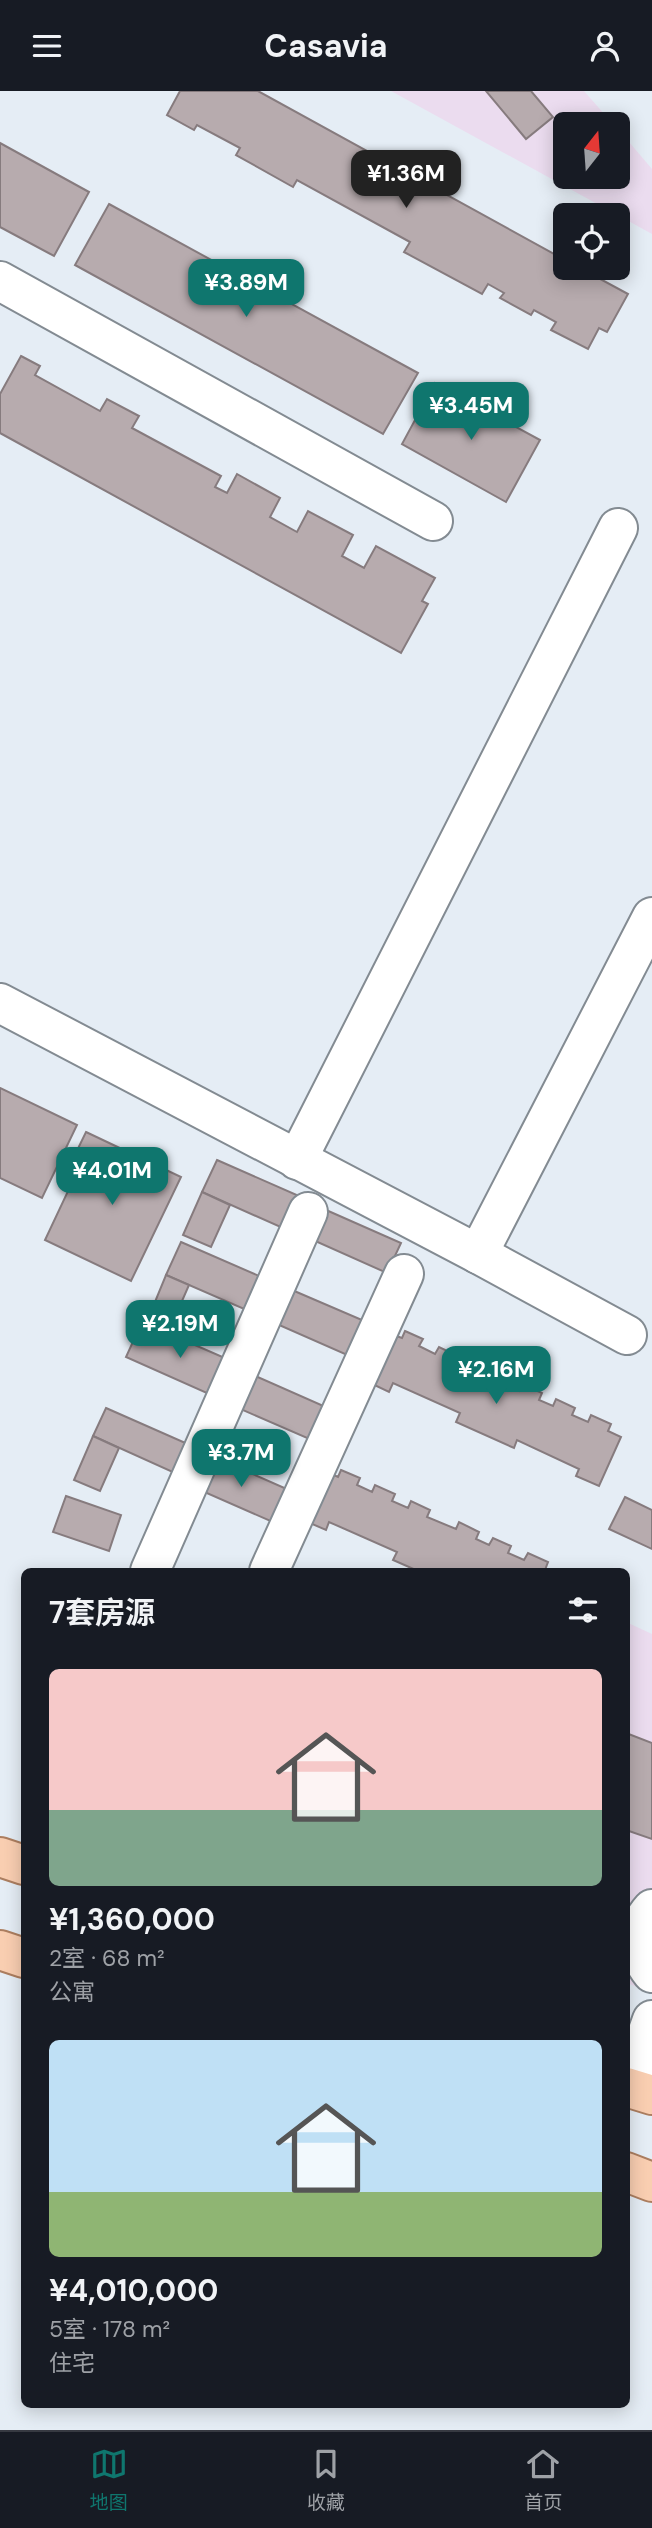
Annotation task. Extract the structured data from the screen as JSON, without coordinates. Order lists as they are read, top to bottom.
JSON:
{
  "north": "top",
  "page": {
    "header": "Casavia",
    "price": [
      "¥1.36M",
      "¥3.89M",
      "¥3.45M",
      "¥4.01M",
      "¥2.19M",
      "¥2.16M",
      "¥3.7M"
    ],
    "heading": "7套房源",
    "list": [
      {
        "name": "¥1,360,000",
        "note": "2室 · 68 m² · 公寓"
      },
      {
        "name": "¥4,010,000",
        "note": "5室 · 178 m² · 住宅"
      }
    ],
    "tabs": ["地图", "收藏", "首页"]
  }
}
